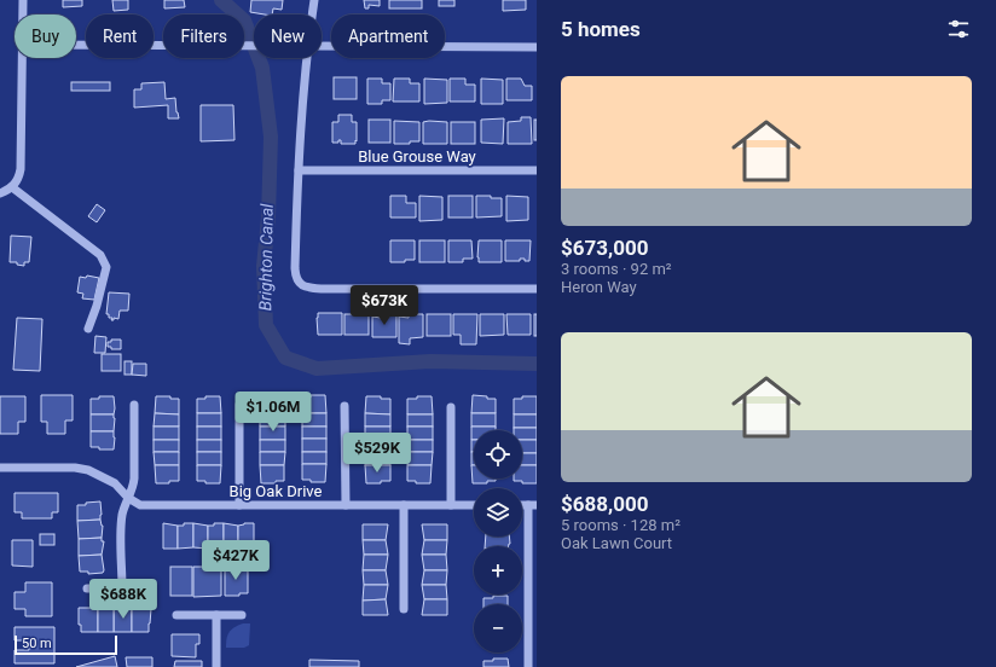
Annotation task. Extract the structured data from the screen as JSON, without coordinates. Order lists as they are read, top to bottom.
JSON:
{
  "streets": {
    "street": ["Blue Grouse Way", "Big Oak Drive"]
  },
  "water": ["Brighton Canal"],
  "scale_bar": "50 m",
  "page": {
    "heading": "5 homes",
    "chip": [
      "Buy",
      "Rent",
      "Filters",
      "New",
      "Apartment"
    ],
    "list": [
      {
        "name": "$673,000",
        "note": "3 rooms · 92 m² · Heron Way"
      },
      {
        "name": "$688,000",
        "note": "5 rooms · 128 m² · Oak Lawn Court"
      }
    ],
    "price": [
      "$673K",
      "$1.06M",
      "$529K",
      "$427K",
      "$688K"
    ],
    "map_buttons": ["+", "−"],
    "scale": "50 m"
  }
}
